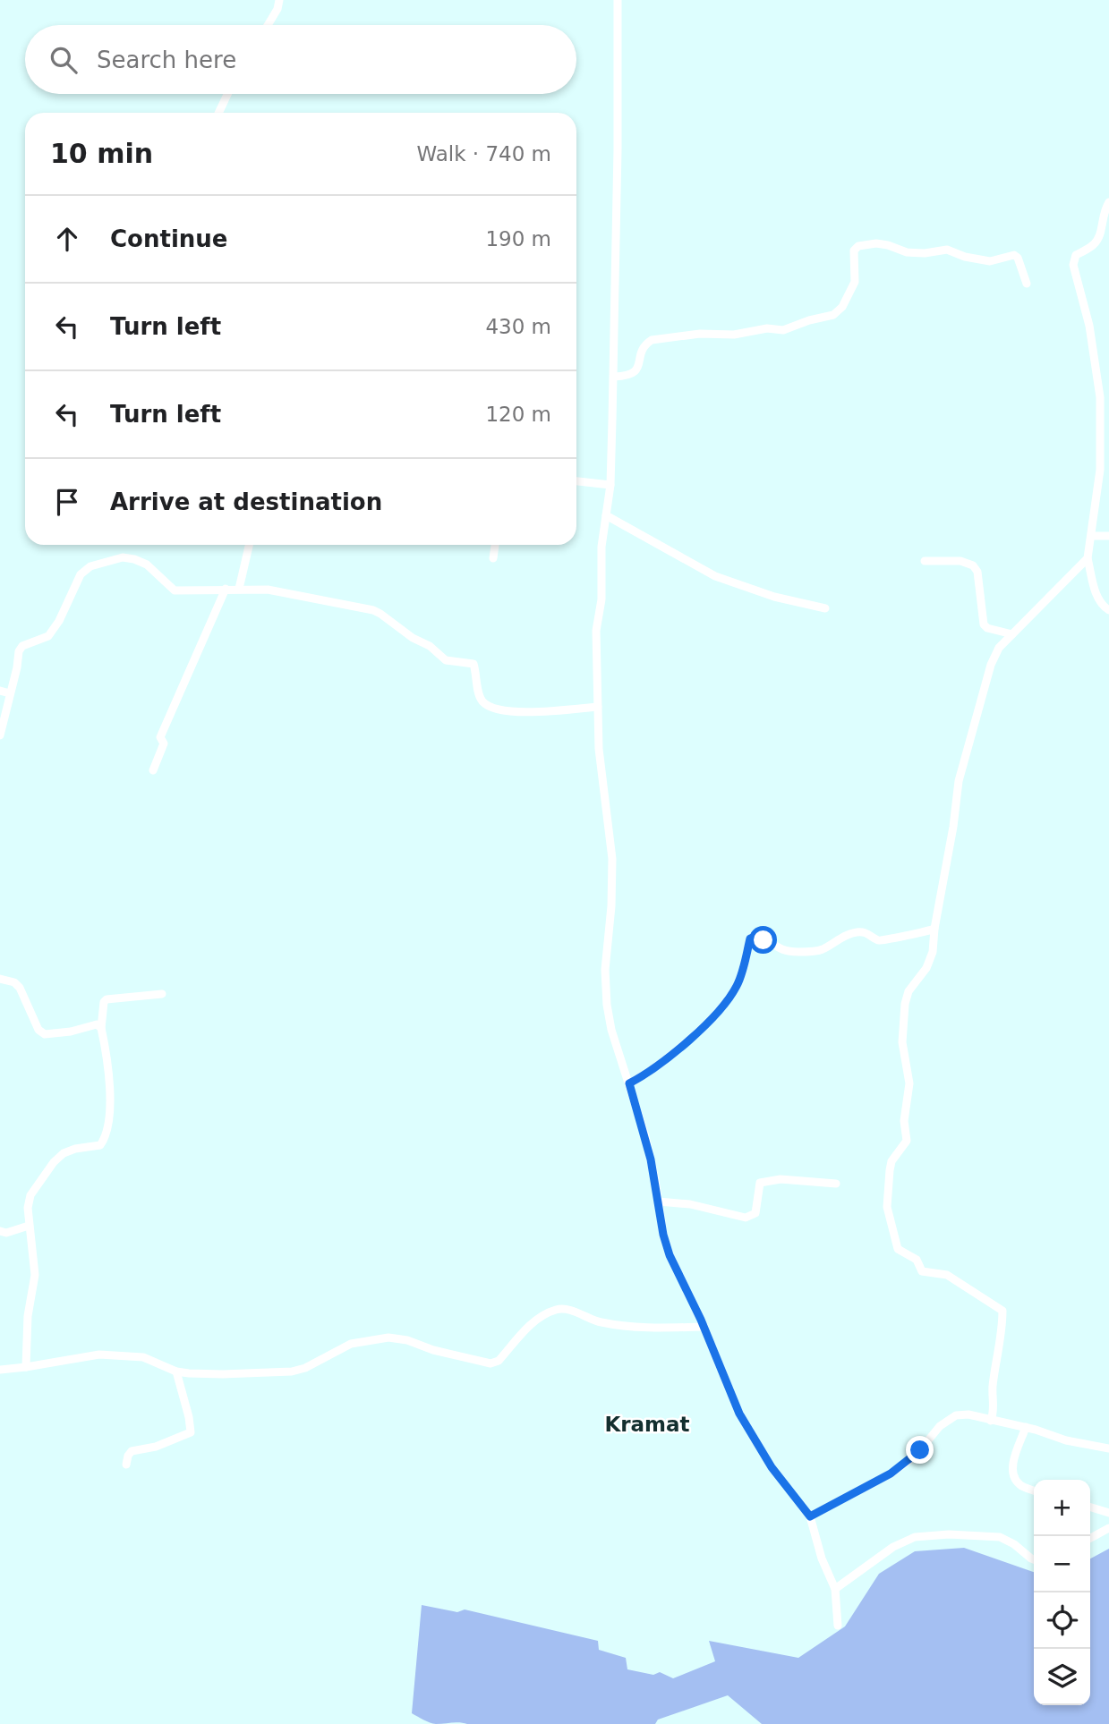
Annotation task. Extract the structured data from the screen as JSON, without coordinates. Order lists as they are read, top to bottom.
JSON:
{
  "districts": ["Kramat"],
  "page": {
    "search": "Search here",
    "heading": ["10 min", "Walk · 740 m"],
    "list": [
      ["Continue", "190 m"],
      ["Turn left", "430 m"],
      ["Turn left", "120 m"],
      "Arrive at destination"
    ],
    "map_buttons": ["+", "−"]
  }
}
